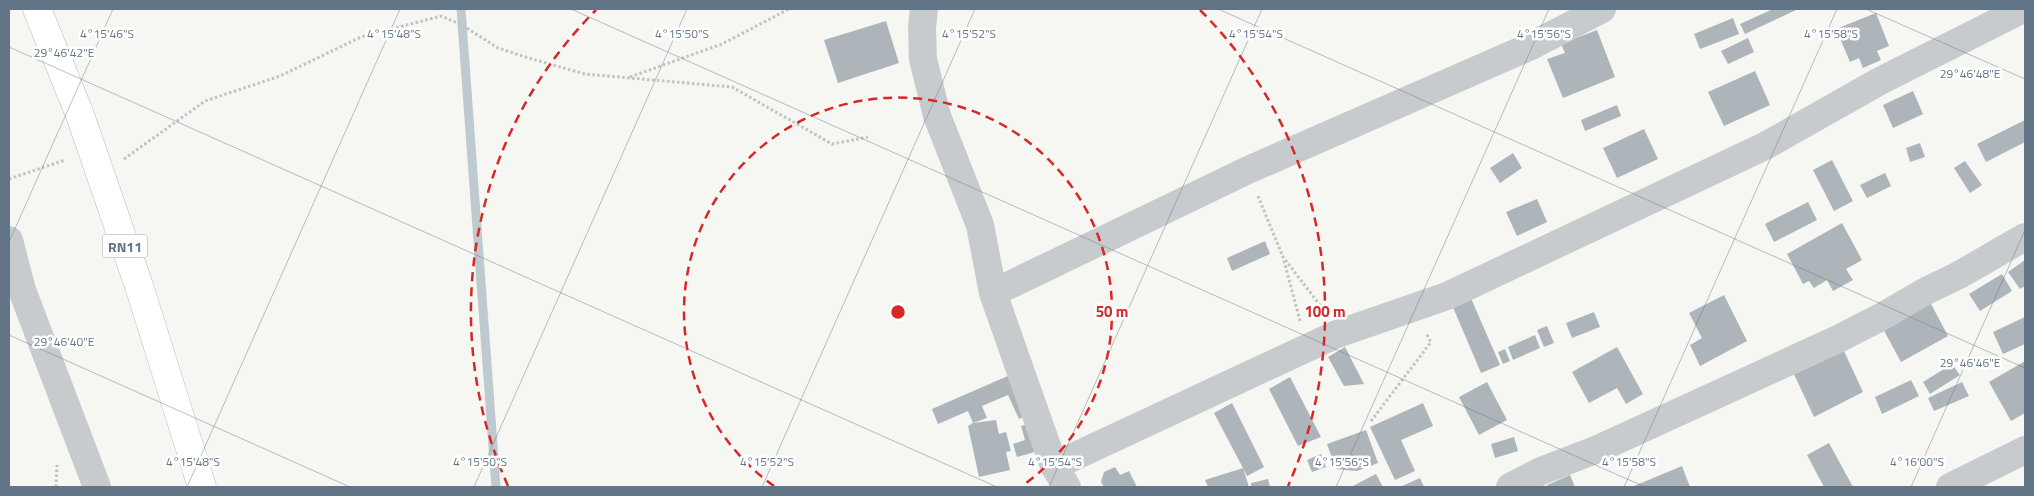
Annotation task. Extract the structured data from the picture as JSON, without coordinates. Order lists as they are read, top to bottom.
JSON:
{
  "streets": {
    "main road": ["RN11"]
  },
  "coordinates": [
    "4°15'48\"S",
    "4°15'50\"S",
    "4°15'52\"S",
    "4°15'54\"S",
    "4°15'46\"S",
    "4°15'56\"S",
    "4°15'58\"S",
    "29°46'42\"E",
    "29°46'48\"E",
    "29°46'40\"E",
    "29°46'46\"E",
    "4°16'00\"S"
  ],
  "rings": ["50 m", "100 m"]
}
